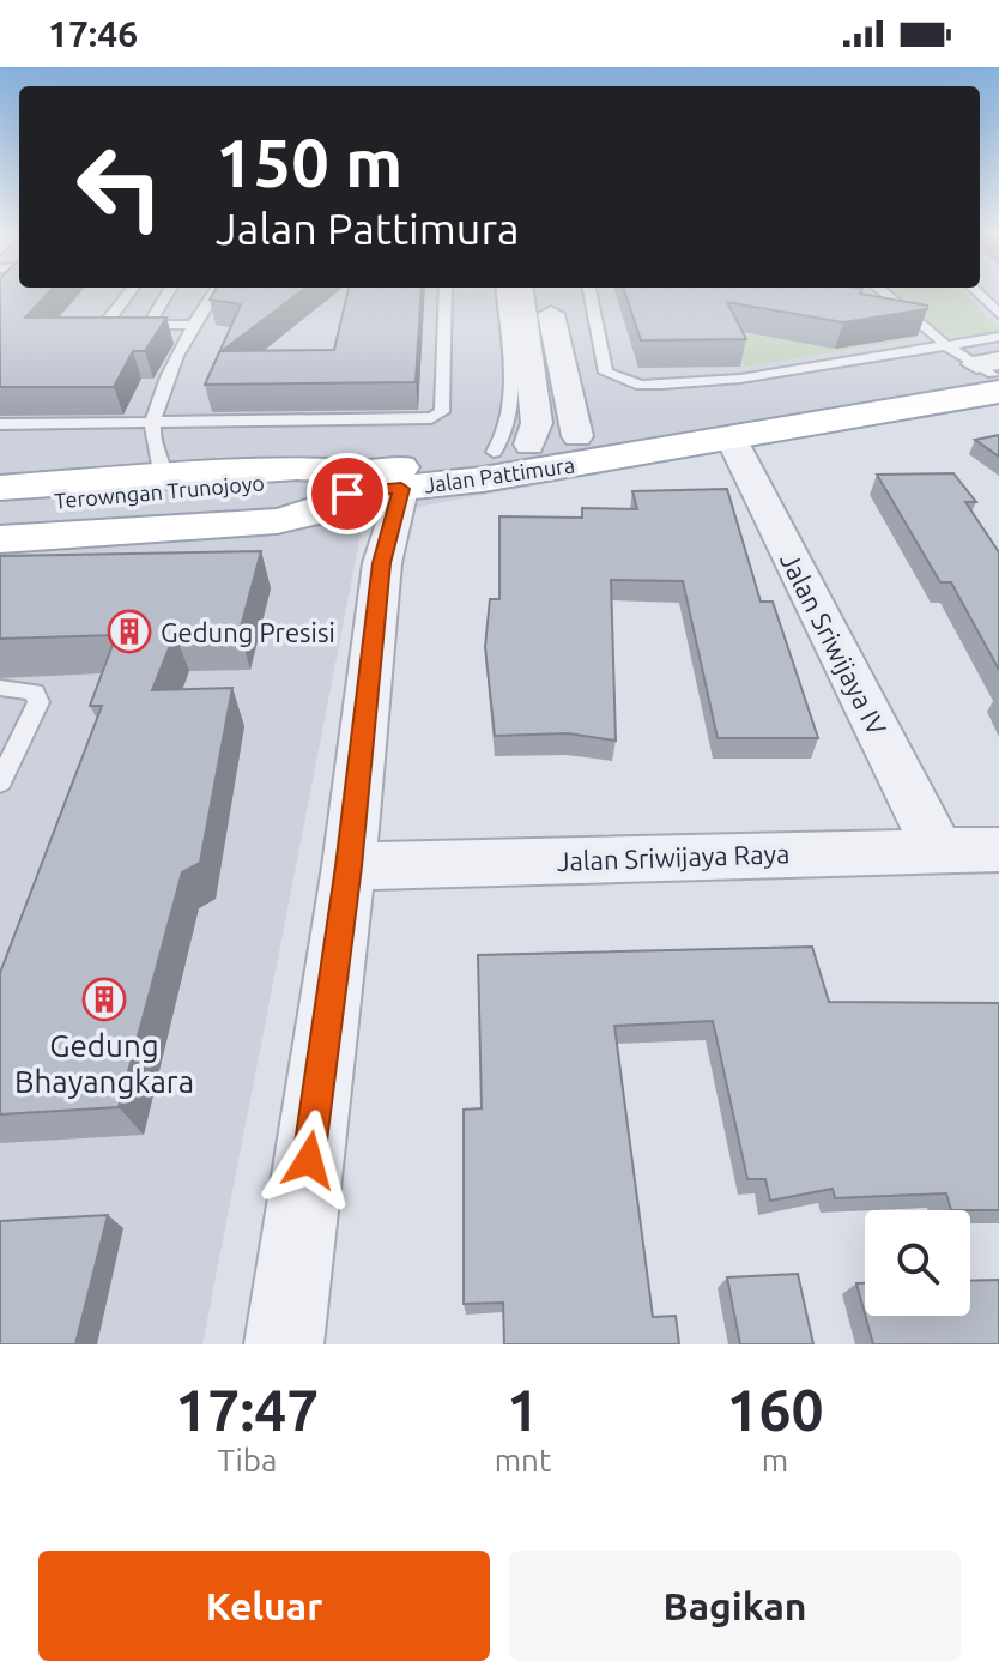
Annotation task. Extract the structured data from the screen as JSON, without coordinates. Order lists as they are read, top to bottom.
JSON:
{
  "streets": {
    "main road": ["Jalan Pattimura", "Terowngan Trunojoyo"],
    "street": ["Jalan Sriwijaya IV", "Jalan Sriwijaya Raya"]
  },
  "crossings": [
    ["Jalan Pattimura", "Terowngan Trunojoyo"],
    ["Jalan Pattimura", "Jalan Sriwijaya IV"],
    ["Jalan Sriwijaya IV", "Jalan Sriwijaya Raya"]
  ],
  "places": {
    "building": ["Gedung Presisi", "Gedung Bhayangkara"]
  },
  "page": {
    "status": "17:46",
    "turn": ["150 m", "Jalan Pattimura"],
    "eta": [
      "17:47",
      "Tiba",
      "1",
      "mnt",
      "160",
      "m"
    ],
    "buttons": ["Keluar", "Bagikan"]
  }
}
